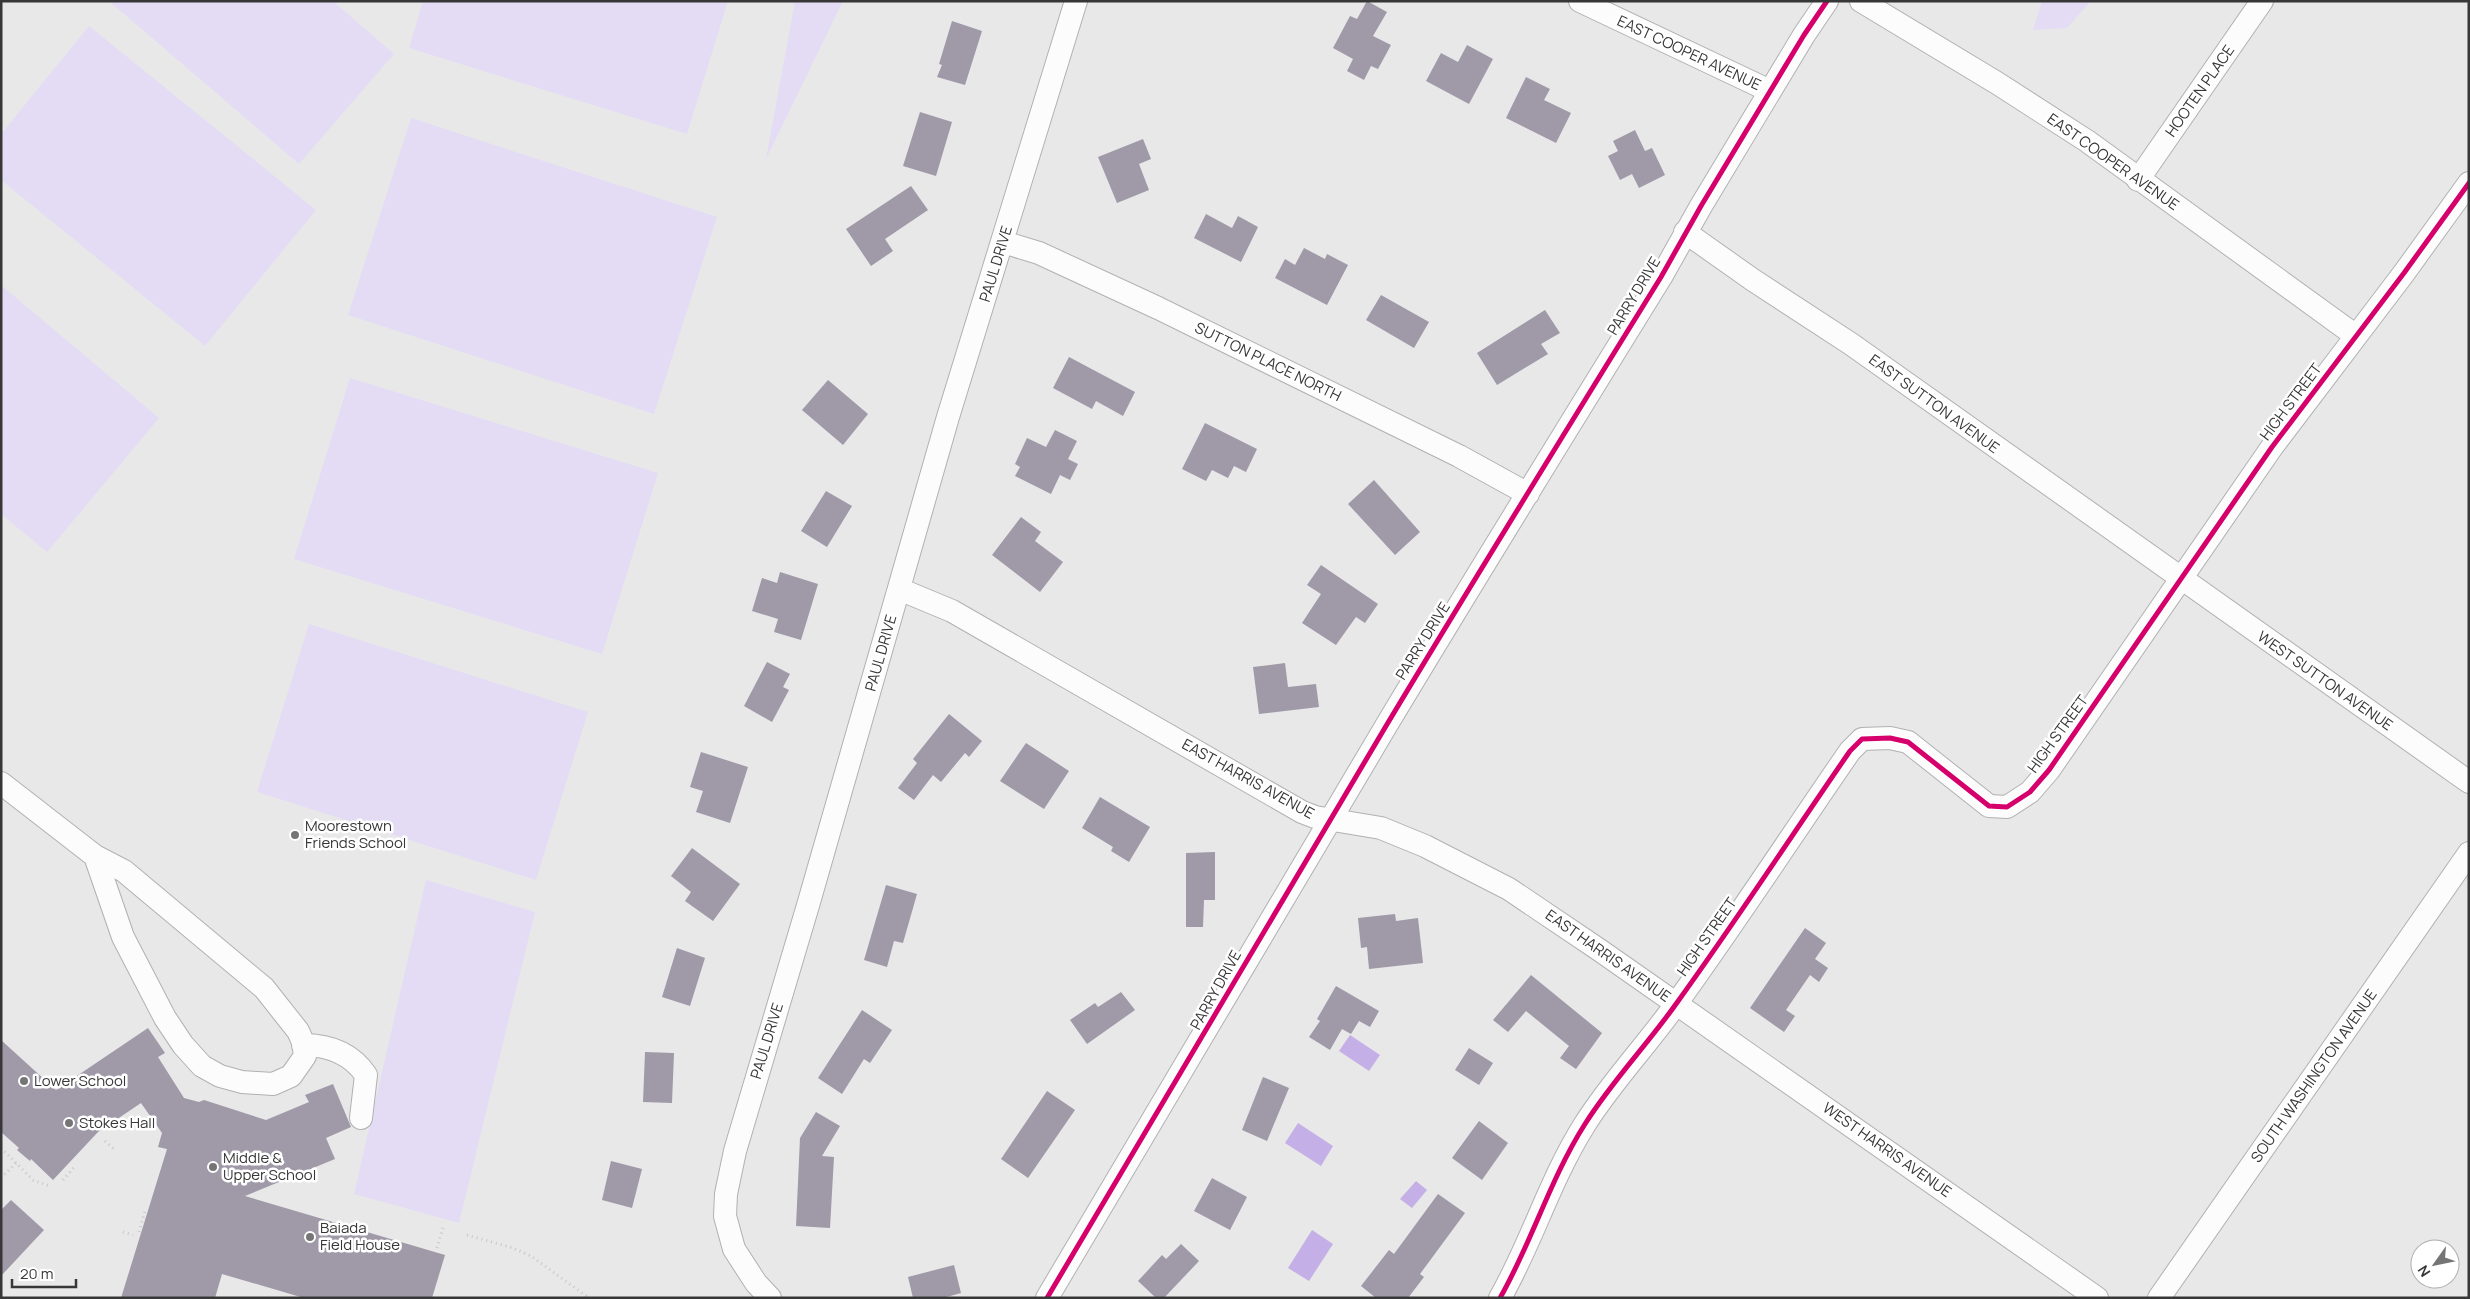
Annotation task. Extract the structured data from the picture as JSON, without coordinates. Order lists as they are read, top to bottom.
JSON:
{
  "streets": {
    "street": [
      "EAST COOPER AVENUE",
      "HOOTEN PLACE",
      "PAUL DRIVE",
      "PARRY DRIVE",
      "SUTTON PLACE NORTH",
      "HIGH STREET",
      "EAST SUTTON AVENUE",
      "WEST SUTTON AVENUE",
      "EAST HARRIS AVENUE",
      "SOUTH WASHINGTON AVENUE",
      "WEST HARRIS AVENUE"
    ]
  },
  "crossings": [
    ["EAST COOPER AVENUE", "HOOTEN PLACE"],
    ["EAST COOPER AVENUE", "PARRY DRIVE"],
    ["EAST COOPER AVENUE", "HIGH STREET"],
    ["PAUL DRIVE", "SUTTON PLACE NORTH"],
    ["PAUL DRIVE", "EAST HARRIS AVENUE"],
    ["PARRY DRIVE", "SUTTON PLACE NORTH"],
    ["PARRY DRIVE", "EAST SUTTON AVENUE"],
    ["PARRY DRIVE", "EAST HARRIS AVENUE"],
    ["HIGH STREET", "EAST SUTTON AVENUE"],
    ["HIGH STREET", "WEST SUTTON AVENUE"],
    ["HIGH STREET", "EAST HARRIS AVENUE"],
    ["HIGH STREET", "WEST HARRIS AVENUE"],
    ["EAST SUTTON AVENUE", "WEST SUTTON AVENUE"],
    ["EAST HARRIS AVENUE", "WEST HARRIS AVENUE"]
  ],
  "places": [
    "Moorestown Friends School",
    "Lower School",
    "Stokes Hall",
    "Middle & Upper School",
    "Baiada Field House"
  ],
  "scale_bar": "20 m",
  "north": "bottom left"
}
